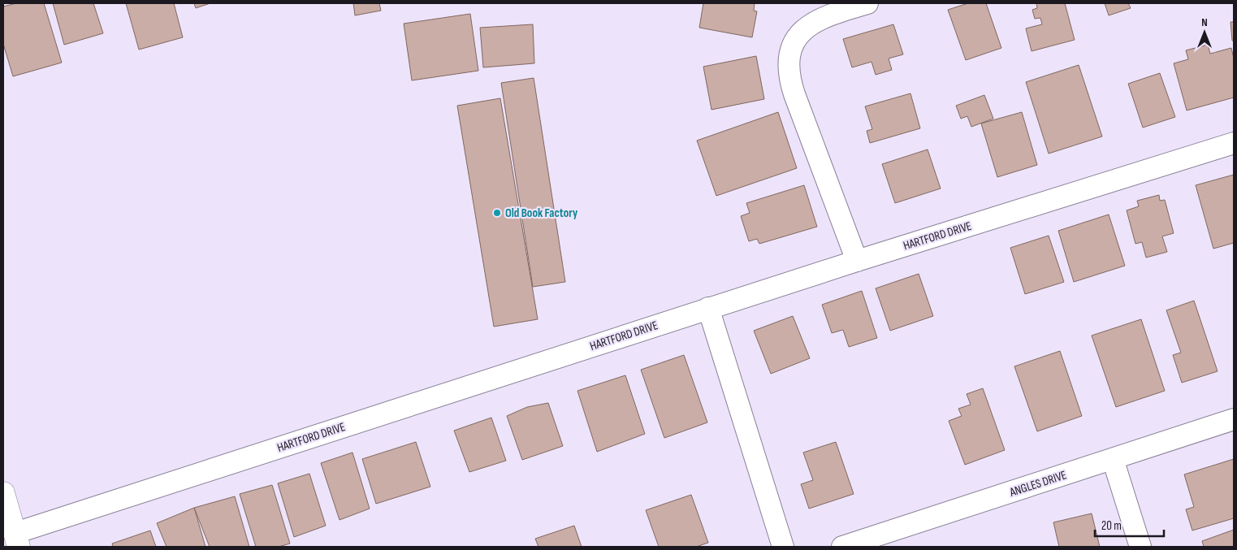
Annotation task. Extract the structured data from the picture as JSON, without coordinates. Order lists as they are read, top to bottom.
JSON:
{
  "streets": {
    "street": ["HARTFORD DRIVE", "ANGLES DRIVE"]
  },
  "places": ["Old Book Factory"],
  "scale_bar": "20 m",
  "north": "top"
}
